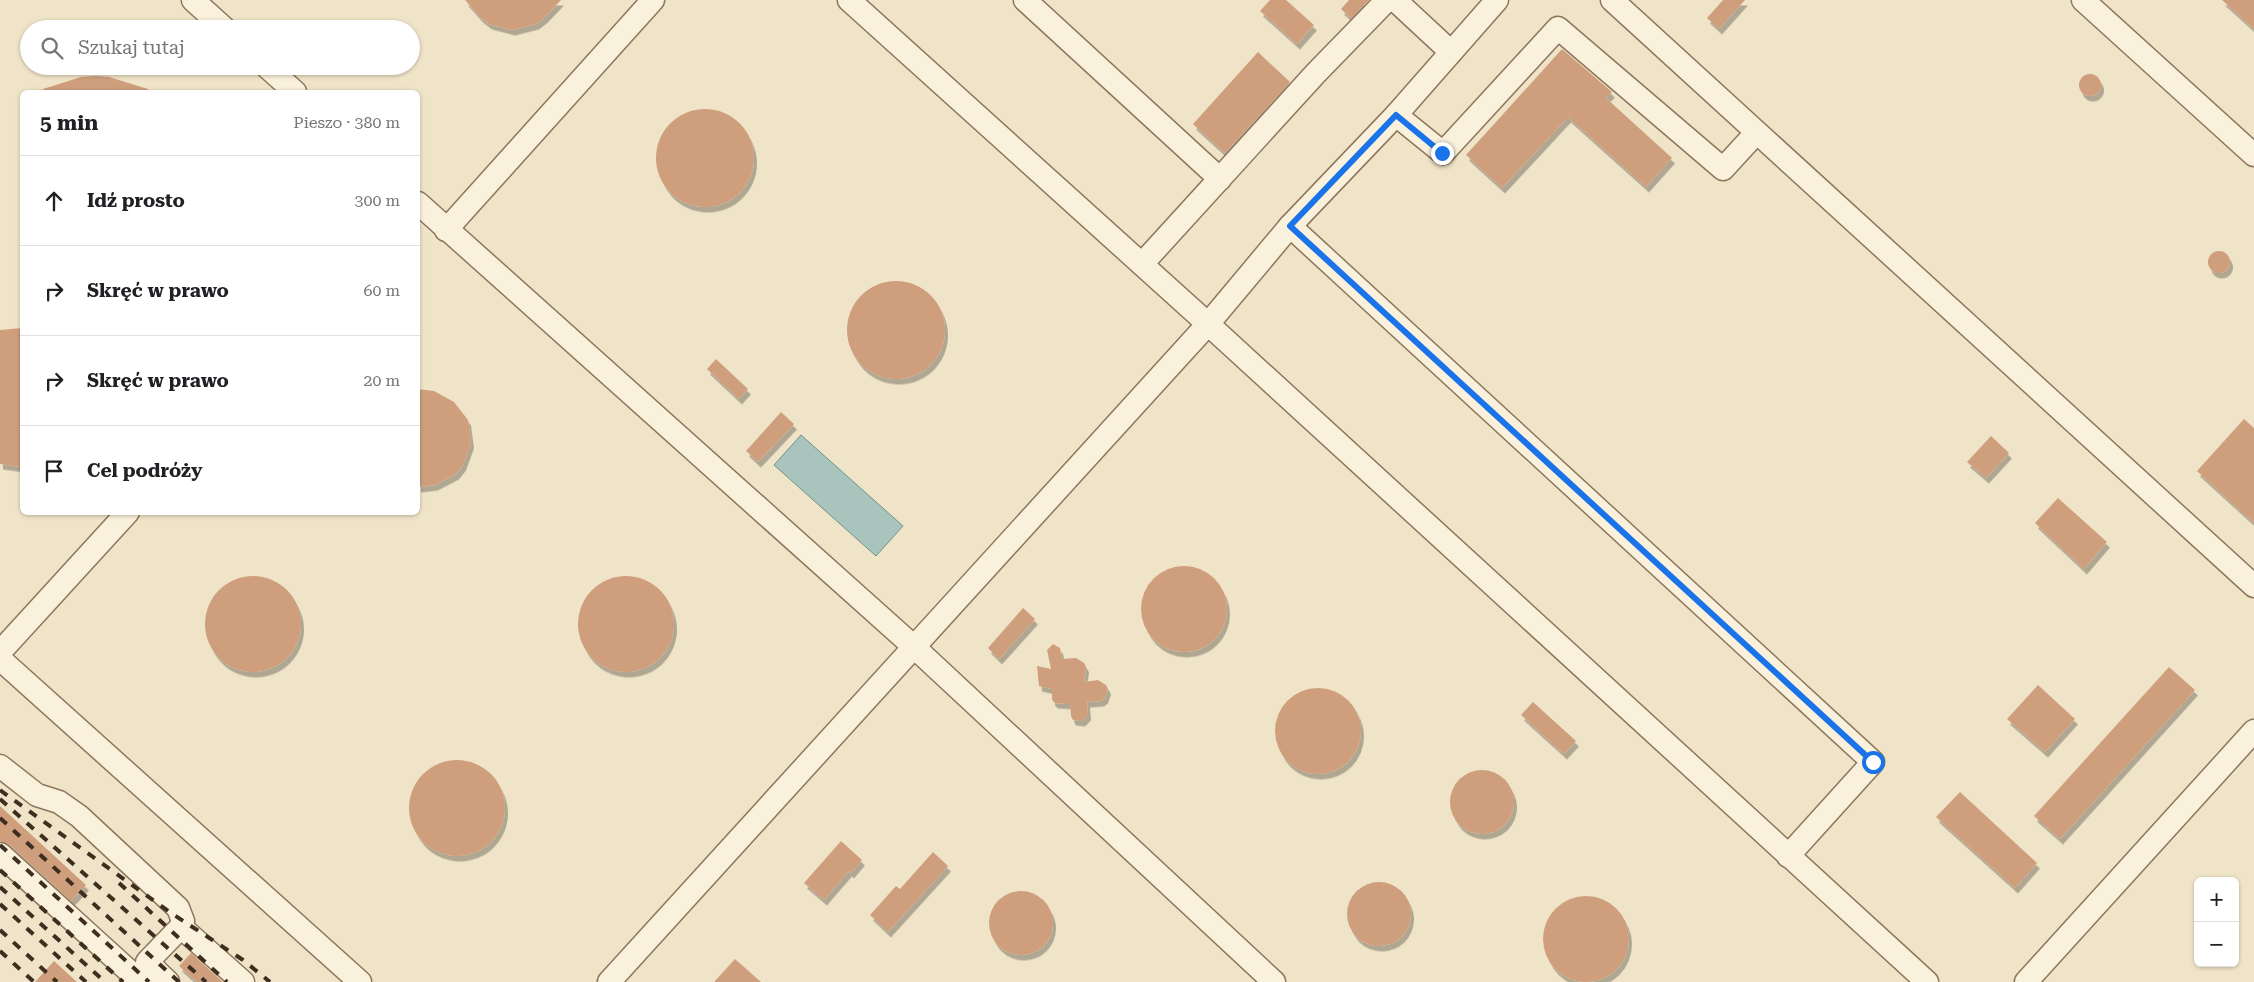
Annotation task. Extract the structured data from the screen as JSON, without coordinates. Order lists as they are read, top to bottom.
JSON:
{
  "page": {
    "search": "Szukaj tutaj",
    "heading": ["5 min", "Pieszo · 380 m"],
    "list": [
      ["Idź prosto", "300 m"],
      ["Skręć w prawo", "60 m"],
      ["Skręć w prawo", "20 m"],
      "Cel podróży"
    ],
    "map_buttons": ["+", "−"]
  }
}
